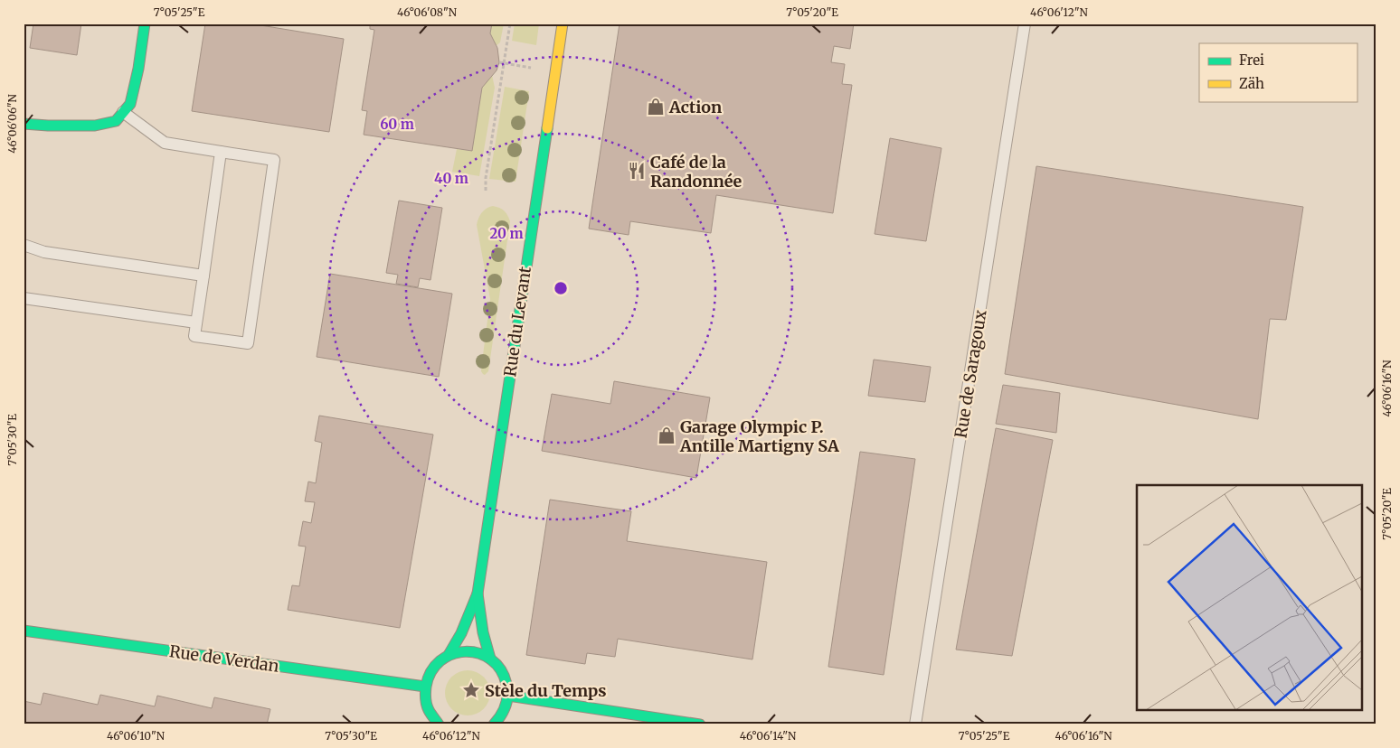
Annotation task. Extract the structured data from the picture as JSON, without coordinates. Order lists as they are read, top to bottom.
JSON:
{
  "streets": {
    "street": ["Rue du Levant", "Rue de Verdan"],
    "lane": ["Rue de Saragoux"]
  },
  "places": {
    "shop": ["Action", "Garage Olympic P. Antille Martigny SA"],
    "restaurant": ["Café de la Randonnée"],
    "place": ["Stèle du Temps"]
  },
  "legend": ["Frei", "Zäh"],
  "coordinates": [
    "7°05'25\"E",
    "46°06'08\"N",
    "7°05'20\"E",
    "46°06'12\"N",
    "46°06'06\"N",
    "46°06'16\"N",
    "7°05'30\"E",
    "46°06'10\"N",
    "46°06'14\"N"
  ],
  "rings": ["60 m", "40 m", "20 m"]
}
